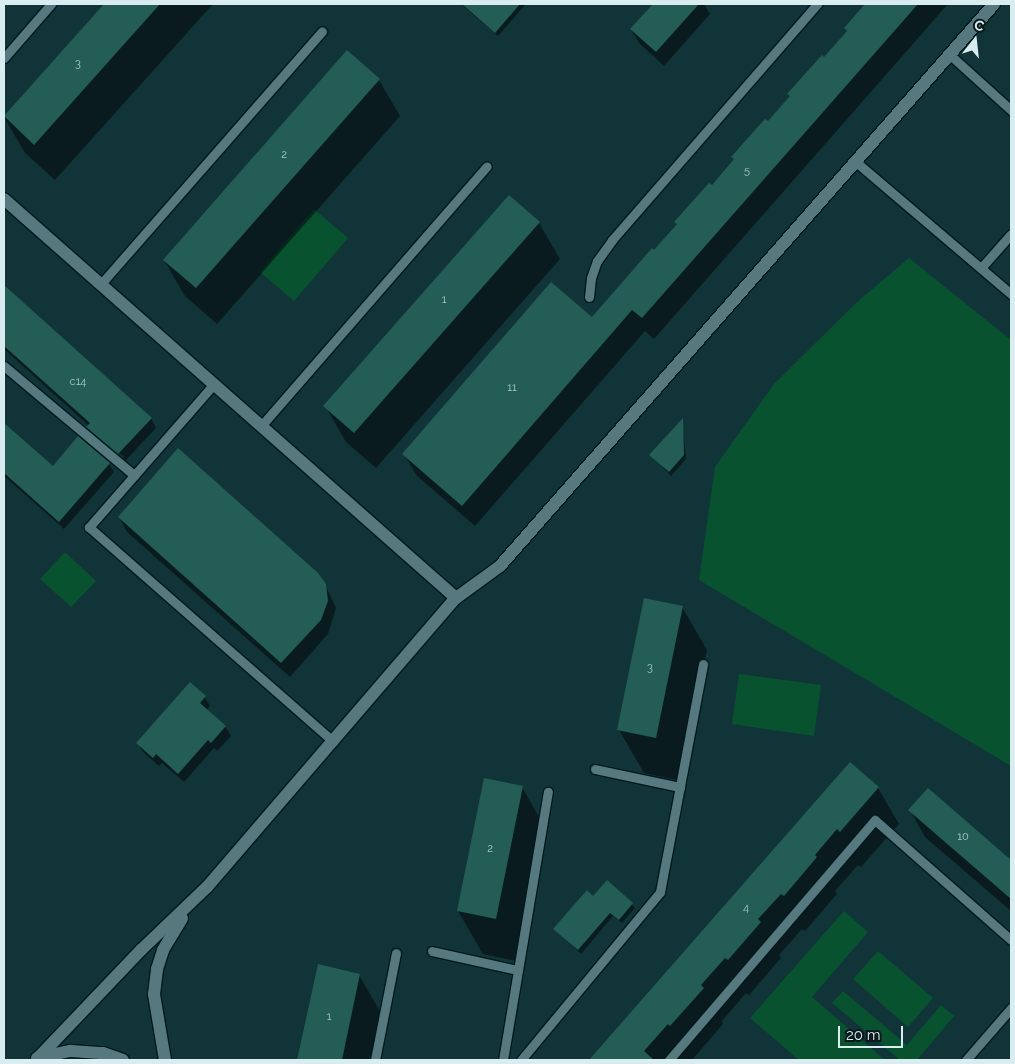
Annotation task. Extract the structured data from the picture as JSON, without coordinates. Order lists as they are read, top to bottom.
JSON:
{
  "house_numbers": [
    "3",
    "2",
    "5",
    "1",
    "с14",
    "11",
    "3",
    "10",
    "2",
    "4",
    "1"
  ],
  "scale_bar": "20 m",
  "north": "top"
}
